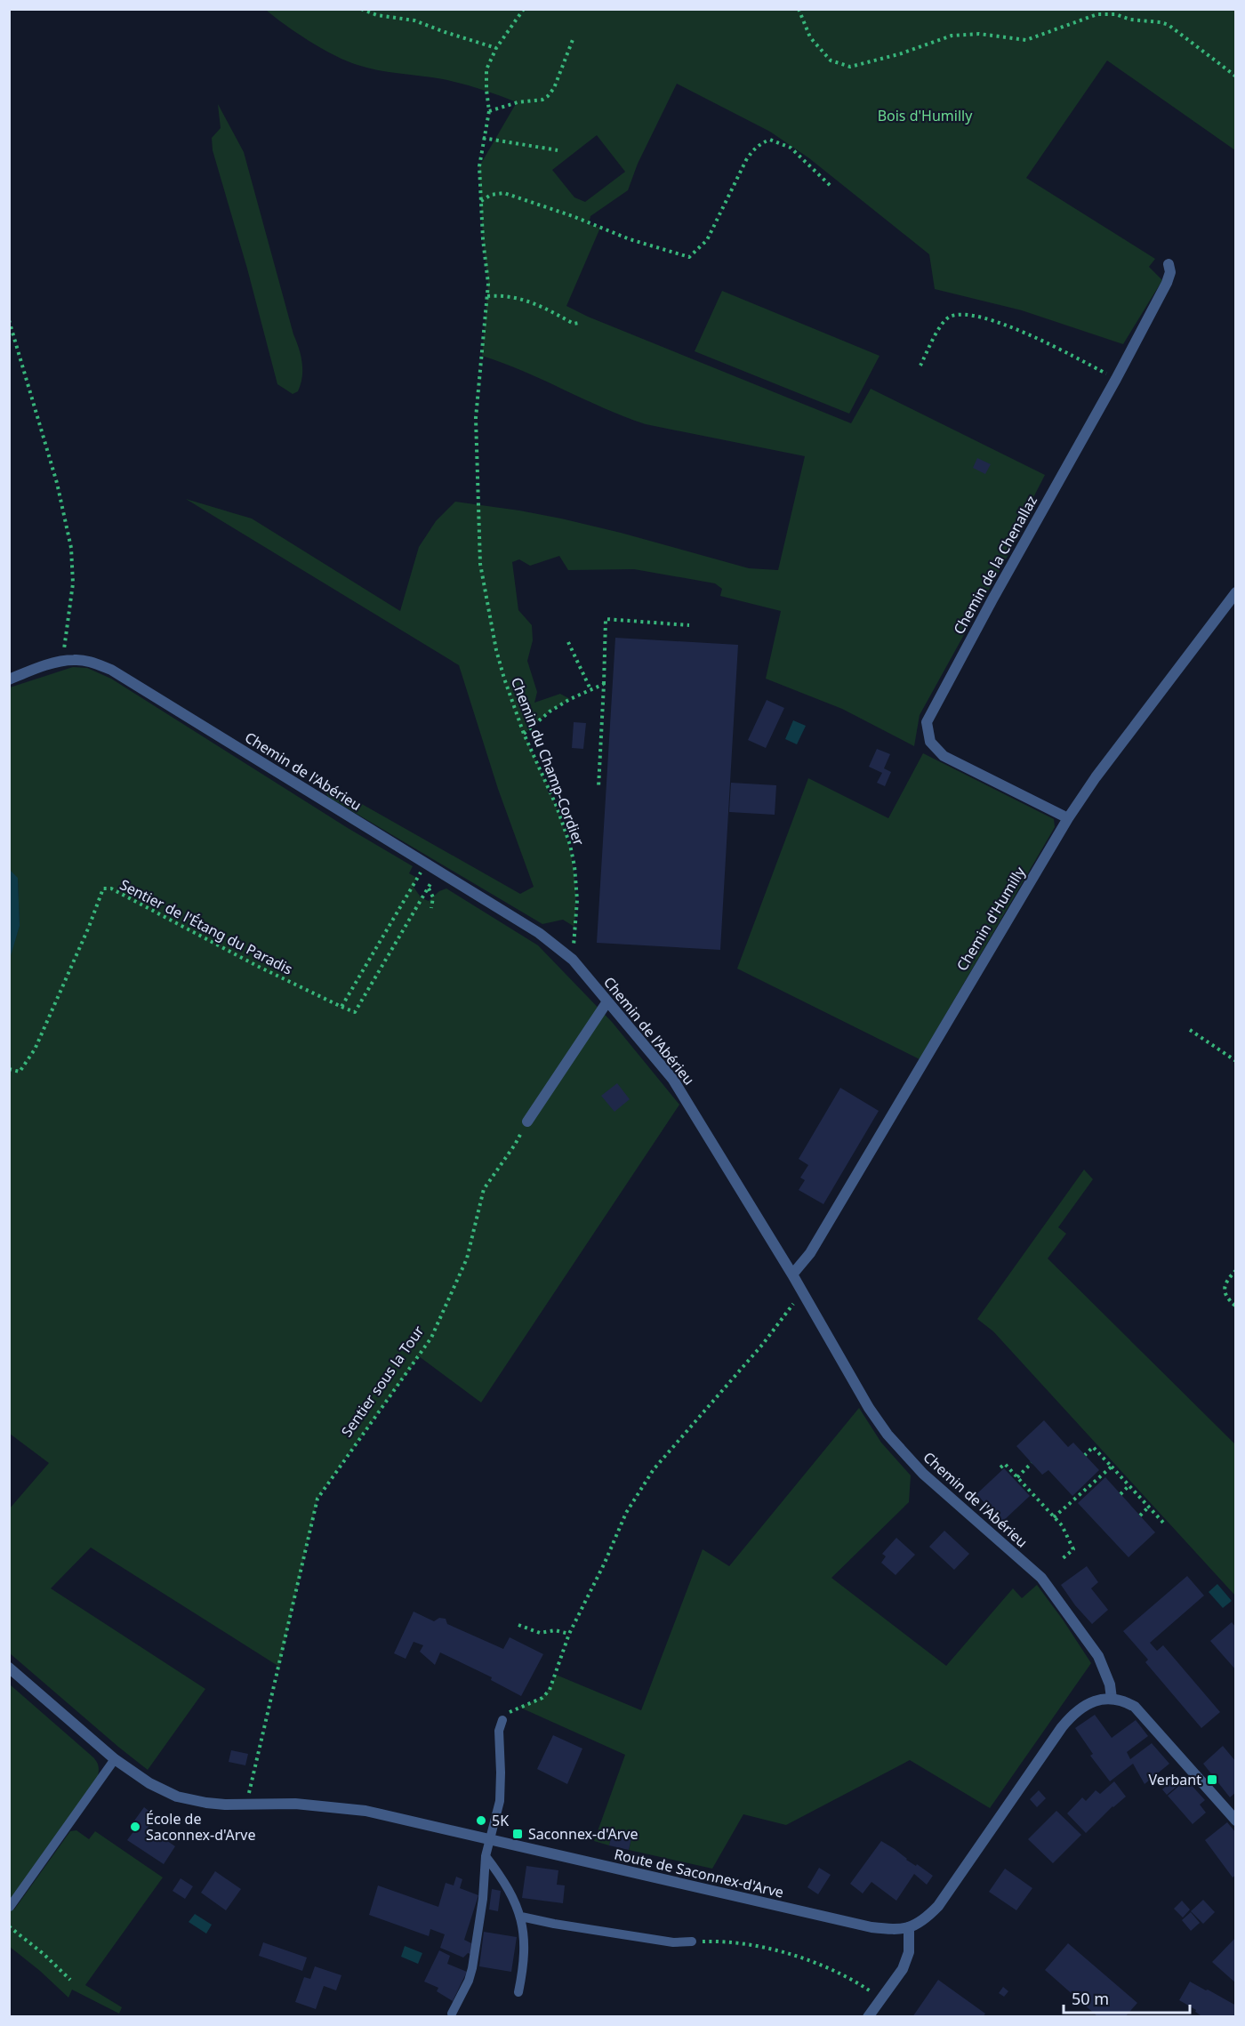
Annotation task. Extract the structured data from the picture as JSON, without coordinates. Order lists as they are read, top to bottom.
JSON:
{
  "streets": {
    "street": [
      "Chemin de la Chenallaz",
      "Chemin de l'Abérieu",
      "Chemin d'Humilly",
      "Route de Saconnex-d'Arve"
    ],
    "path": ["Chemin du Champ-Cordier", "Sentier de l'Étang du Paradis", "Sentier sous la Tour"]
  },
  "crossings": [
    ["Chemin de la Chenallaz", "Chemin d'Humilly"],
    ["Chemin du Champ-Cordier", "Chemin de l'Abérieu"],
    ["Chemin de l'Abérieu", "Chemin d'Humilly"],
    ["Sentier sous la Tour", "Route de Saconnex-d'Arve"]
  ],
  "parks": ["Bois d'Humilly"],
  "places": {
    "transit": ["Verbant", "Saconnex-d'Arve"],
    "other": ["5K", "École de Saconnex-d'Arve"]
  },
  "scale_bar": "50 m"
}
